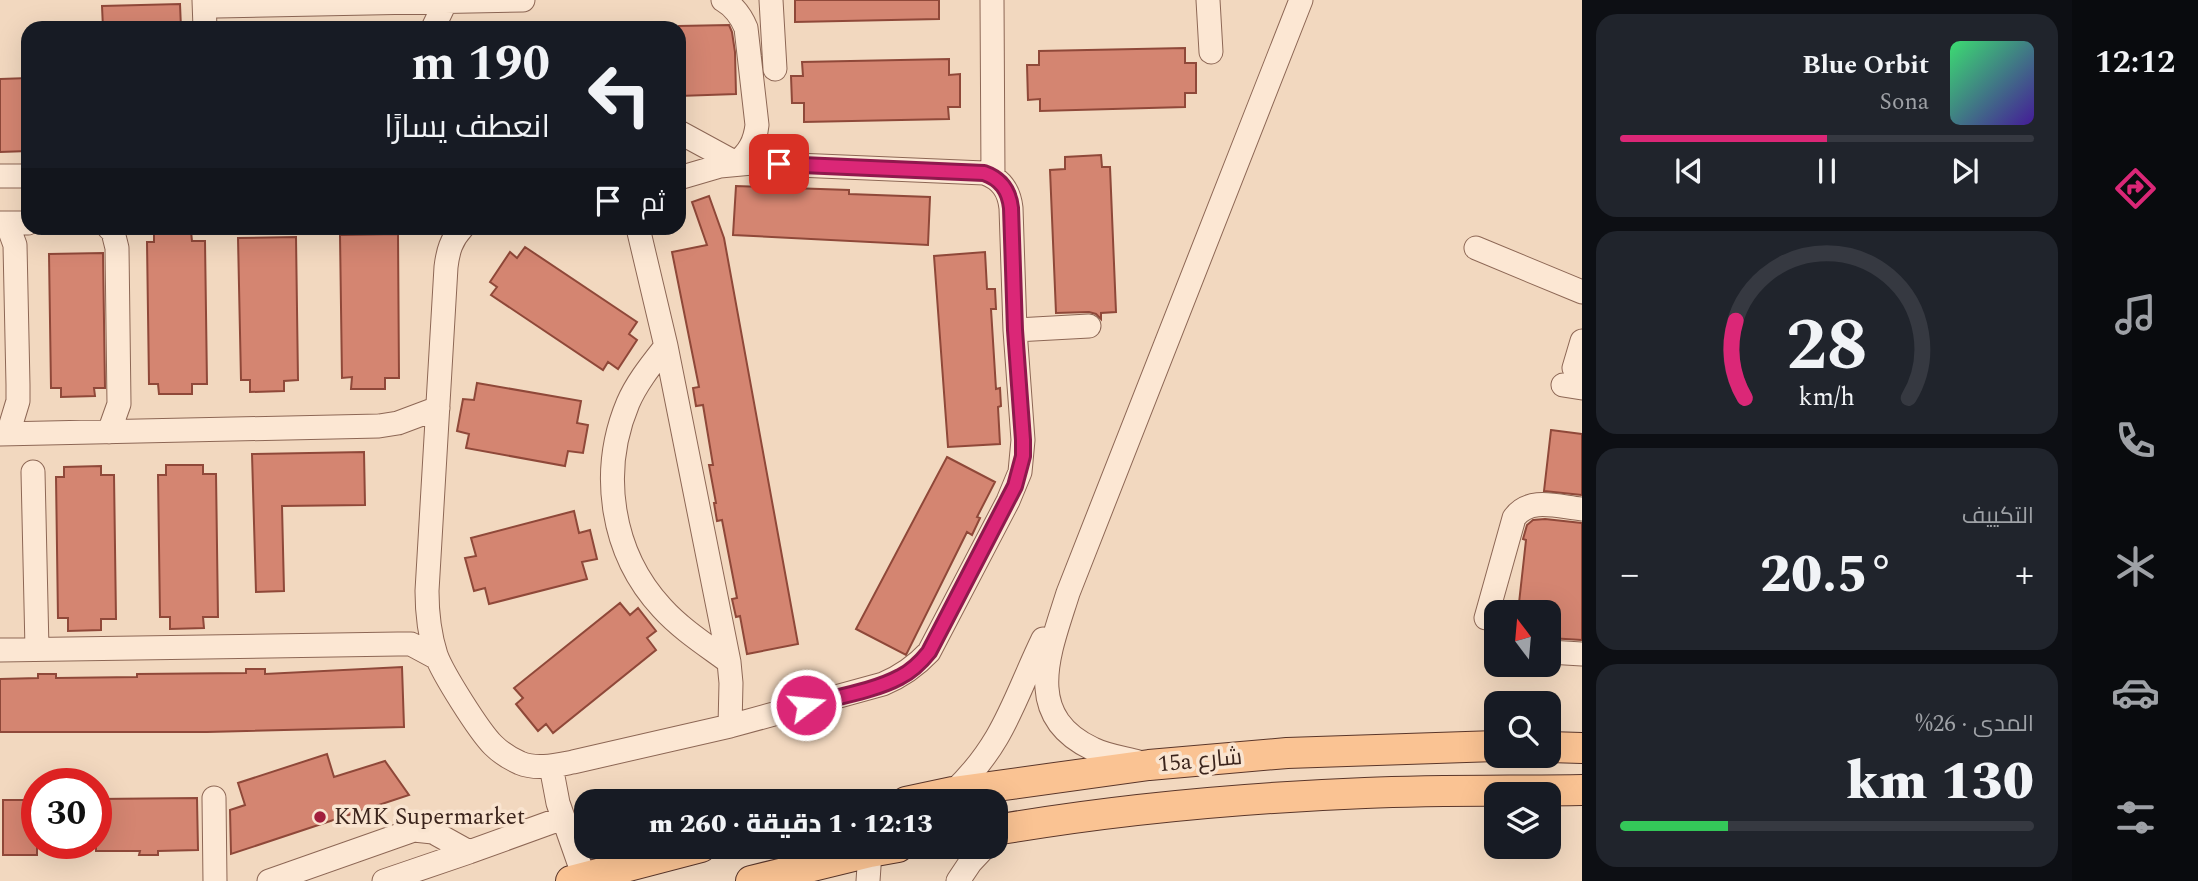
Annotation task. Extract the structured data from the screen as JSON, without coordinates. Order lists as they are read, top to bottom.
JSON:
{
  "streets": {
    "main road": ["15a شارع"]
  },
  "places": ["KMK Supermarket"],
  "north": "top",
  "page": {
    "tabs": "12:12",
    "turn": ["190 m", "انعطف يسارًا"],
    "song": ["Blue Orbit", "Sona"],
    "then": "ثم",
    "tile": [
      "التكييف",
      ["المدى · 26%", "130 km"]
    ],
    "heat": ["−", "20.5°", "+"],
    "limit": "30",
    "trip": "12:13 · 1 دقيقة · 260 m",
    "gauge": ["28", "km/h"]
  }
}
